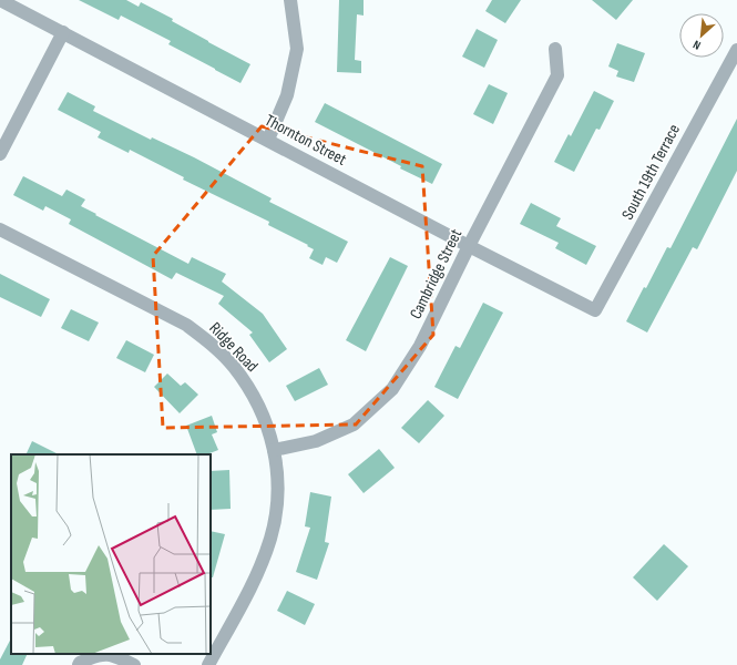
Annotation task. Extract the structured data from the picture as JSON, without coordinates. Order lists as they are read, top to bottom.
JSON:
{
  "streets": {
    "street": [
      "Thornton Street",
      "South 19th Terrace",
      "Cambridge Street",
      "Ridge Road"
    ]
  },
  "crossings": [
    ["Thornton Street", "South 19th Terrace"],
    ["Thornton Street", "Cambridge Street"],
    ["Cambridge Street", "Ridge Road"]
  ],
  "north": "bottom left"
}
